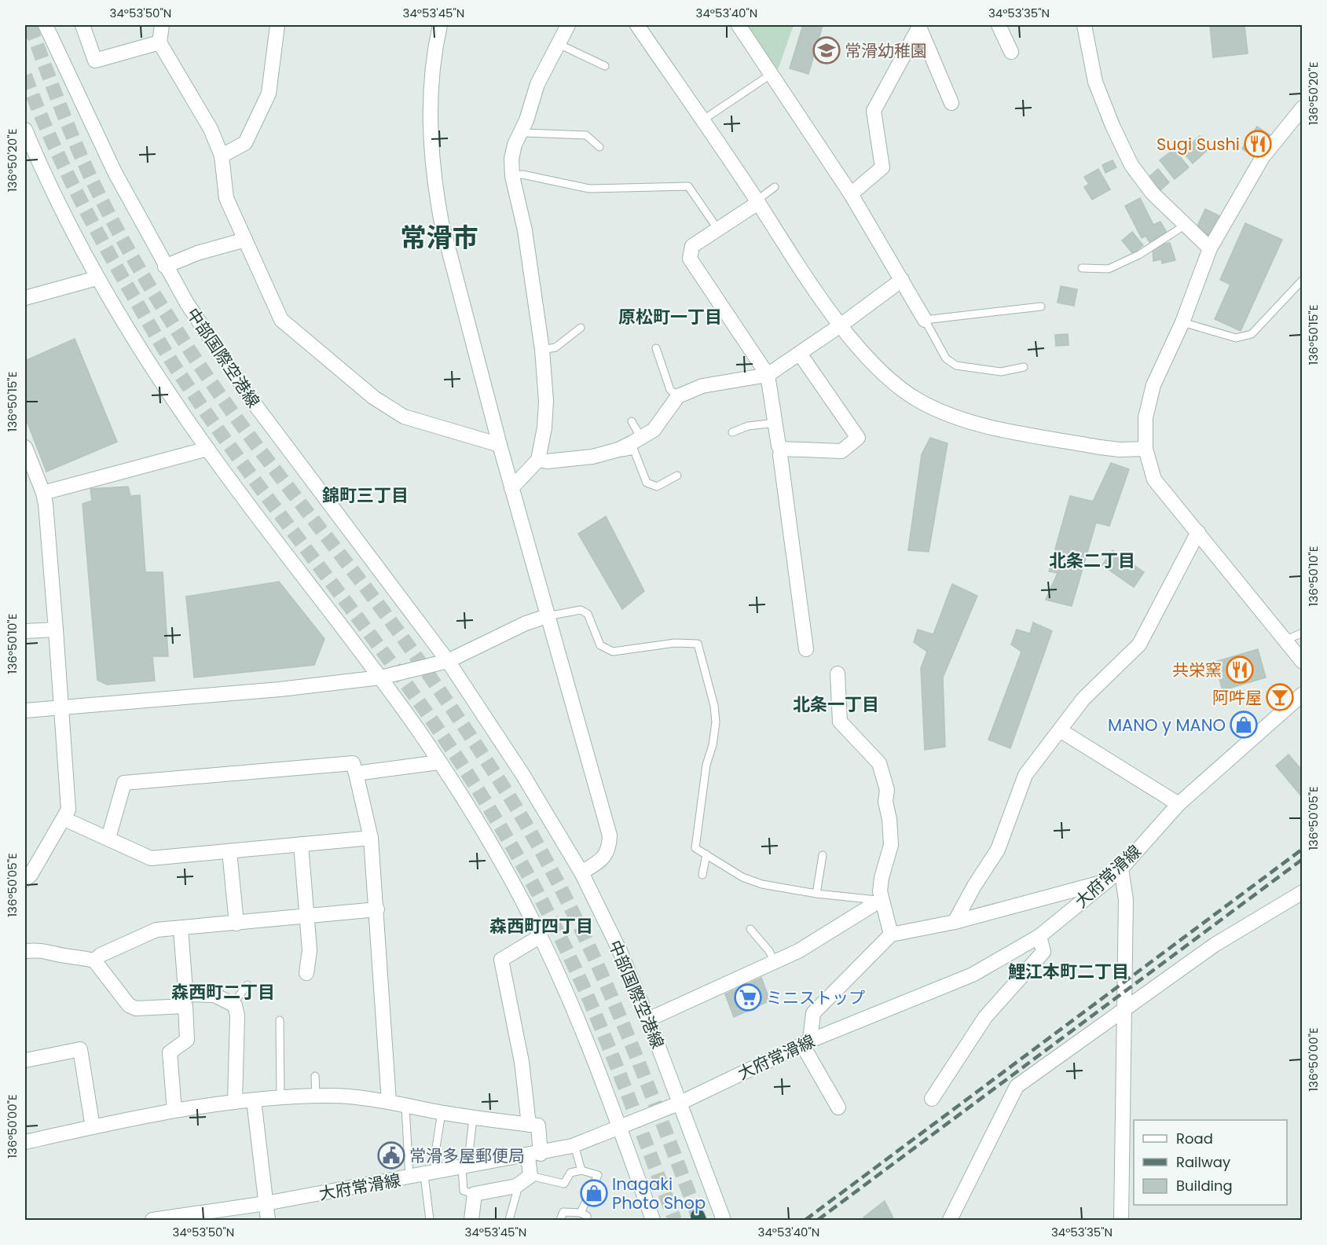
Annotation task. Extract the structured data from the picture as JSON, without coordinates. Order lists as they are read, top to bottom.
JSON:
{
  "streets": {
    "street": ["中部国際空港線", "大府常滑線"]
  },
  "crossings": [
    ["中部国際空港線", "大府常滑線"]
  ],
  "districts": [
    "常滑市",
    "原松町一丁目",
    "錦町三丁目",
    "北条二丁目",
    "北条一丁目",
    "森西町四丁目",
    "鯉江本町二丁目",
    "森西町二丁目"
  ],
  "places": {
    "school or university": ["常滑幼稚園"],
    "restaurant": ["Sugi Sushi", "共栄窯"],
    "bar": ["阿吽屋"],
    "shop": ["MANO y MANO", "Inagaki Photo Shop"],
    "supermarket": ["ミニストップ"],
    "public building": ["常滑多屋郵便局"]
  },
  "legend": ["Road", "Railway", "Building"],
  "coordinates": [
    "34°53'50\"N",
    "34°53'45\"N",
    "34°53'40\"N",
    "34°53'35\"N",
    "136°50'20\"E",
    "136°50'15\"E",
    "136°50'10\"E",
    "136°50'05\"E",
    "136°50'00\"E"
  ]
}
